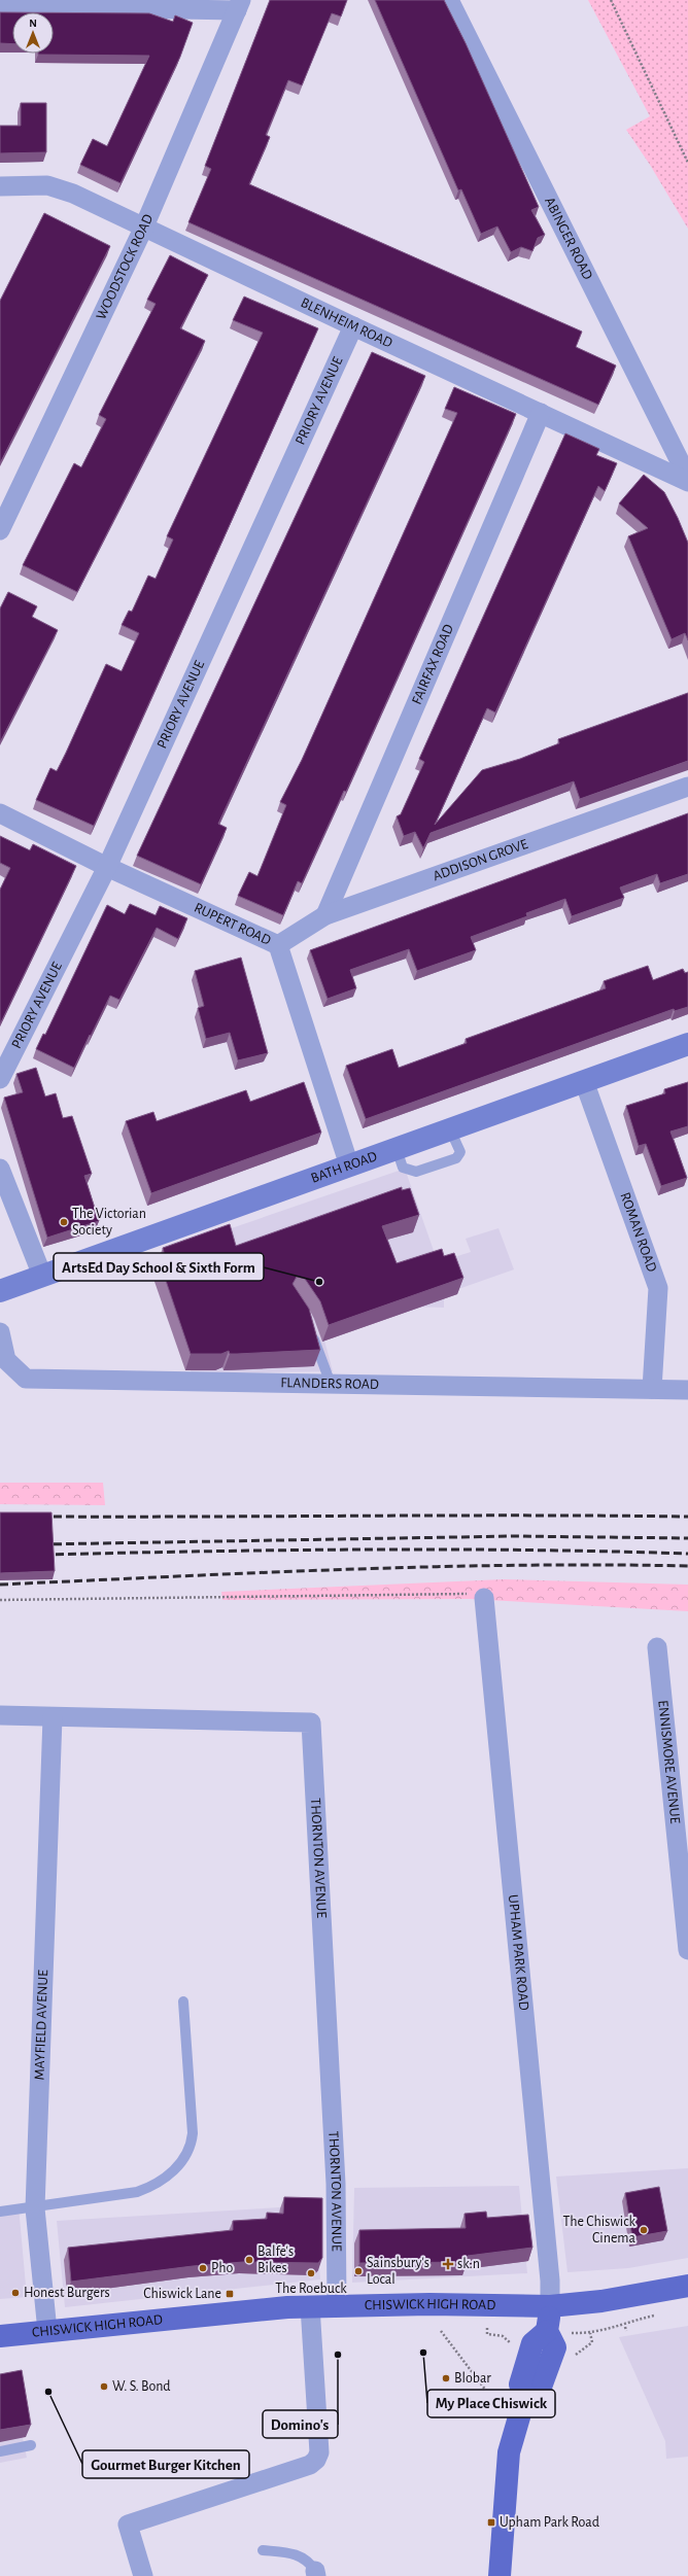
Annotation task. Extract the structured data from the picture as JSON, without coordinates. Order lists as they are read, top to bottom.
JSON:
{
  "streets": {
    "main road": ["BATH ROAD", "CHISWICK HIGH ROAD"],
    "street": [
      "ABINGER ROAD",
      "WOODSTOCK ROAD",
      "BLENHEIM ROAD",
      "PRIORY AVENUE",
      "FAIRFAX ROAD",
      "ADDISON GROVE",
      "RUPERT ROAD",
      "ROMAN ROAD",
      "FLANDERS ROAD",
      "ENNISMORE AVENUE",
      "THORNTON AVENUE",
      "UPHAM PARK ROAD",
      "MAYFIELD AVENUE"
    ]
  },
  "crossings": [
    ["WOODSTOCK ROAD", "BLENHEIM ROAD"],
    ["BLENHEIM ROAD", "PRIORY AVENUE"],
    ["BLENHEIM ROAD", "FAIRFAX ROAD"],
    ["PRIORY AVENUE", "RUPERT ROAD"],
    ["FAIRFAX ROAD", "ADDISON GROVE"],
    ["ADDISON GROVE", "RUPERT ROAD"],
    ["RUPERT ROAD", "BATH ROAD"],
    ["BATH ROAD", "ROMAN ROAD"],
    ["ROMAN ROAD", "FLANDERS ROAD"],
    ["THORNTON AVENUE", "MAYFIELD AVENUE"],
    ["THORNTON AVENUE", "CHISWICK HIGH ROAD"],
    ["UPHAM PARK ROAD", "CHISWICK HIGH ROAD"],
    ["MAYFIELD AVENUE", "CHISWICK HIGH ROAD"]
  ],
  "places": {
    "other": [
      "The Victorian Society",
      "ArtsEd Day School & Sixth Form",
      "The Chiswick Cinema",
      "Balfe's Bikes",
      "Pho",
      "Sainsbury's Local",
      "The Roebuck",
      "Honest Burgers",
      "My Place Chiswick",
      "Domino's",
      "Blobar",
      "W. S. Bond",
      "Gourmet Burger Kitchen"
    ],
    "health": ["sk:n"],
    "transit": ["Chiswick Lane", "Upham Park Road"]
  },
  "north": "top"
}
